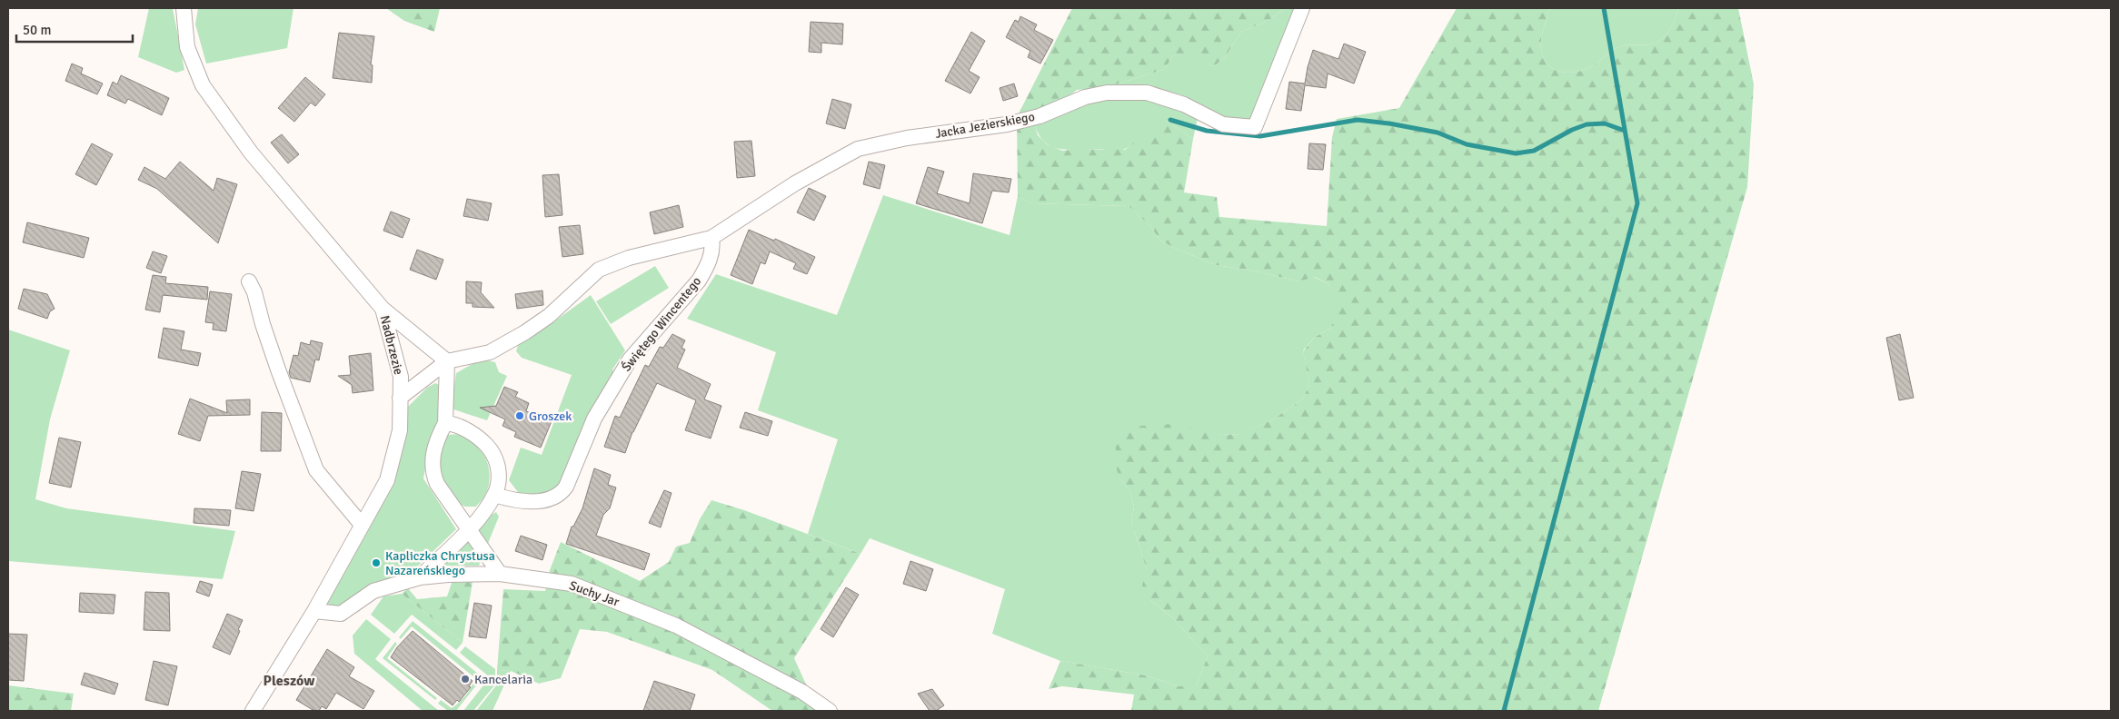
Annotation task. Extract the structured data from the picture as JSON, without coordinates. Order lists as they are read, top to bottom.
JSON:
{
  "streets": {
    "street": [
      "Jacka Jezierskiego",
      "Świętego Wincentego",
      "Nadbrzezie",
      "Suchy Jar"
    ]
  },
  "crossings": [
    ["Jacka Jezierskiego", "Świętego Wincentego"],
    ["Nadbrzezie", "Suchy Jar"]
  ],
  "districts": ["Pleszów"],
  "places": ["Groszek", "Kapliczka Chrystusa Nazareńskiego", "Kancelaria"],
  "scale_bar": "50 m"
}
